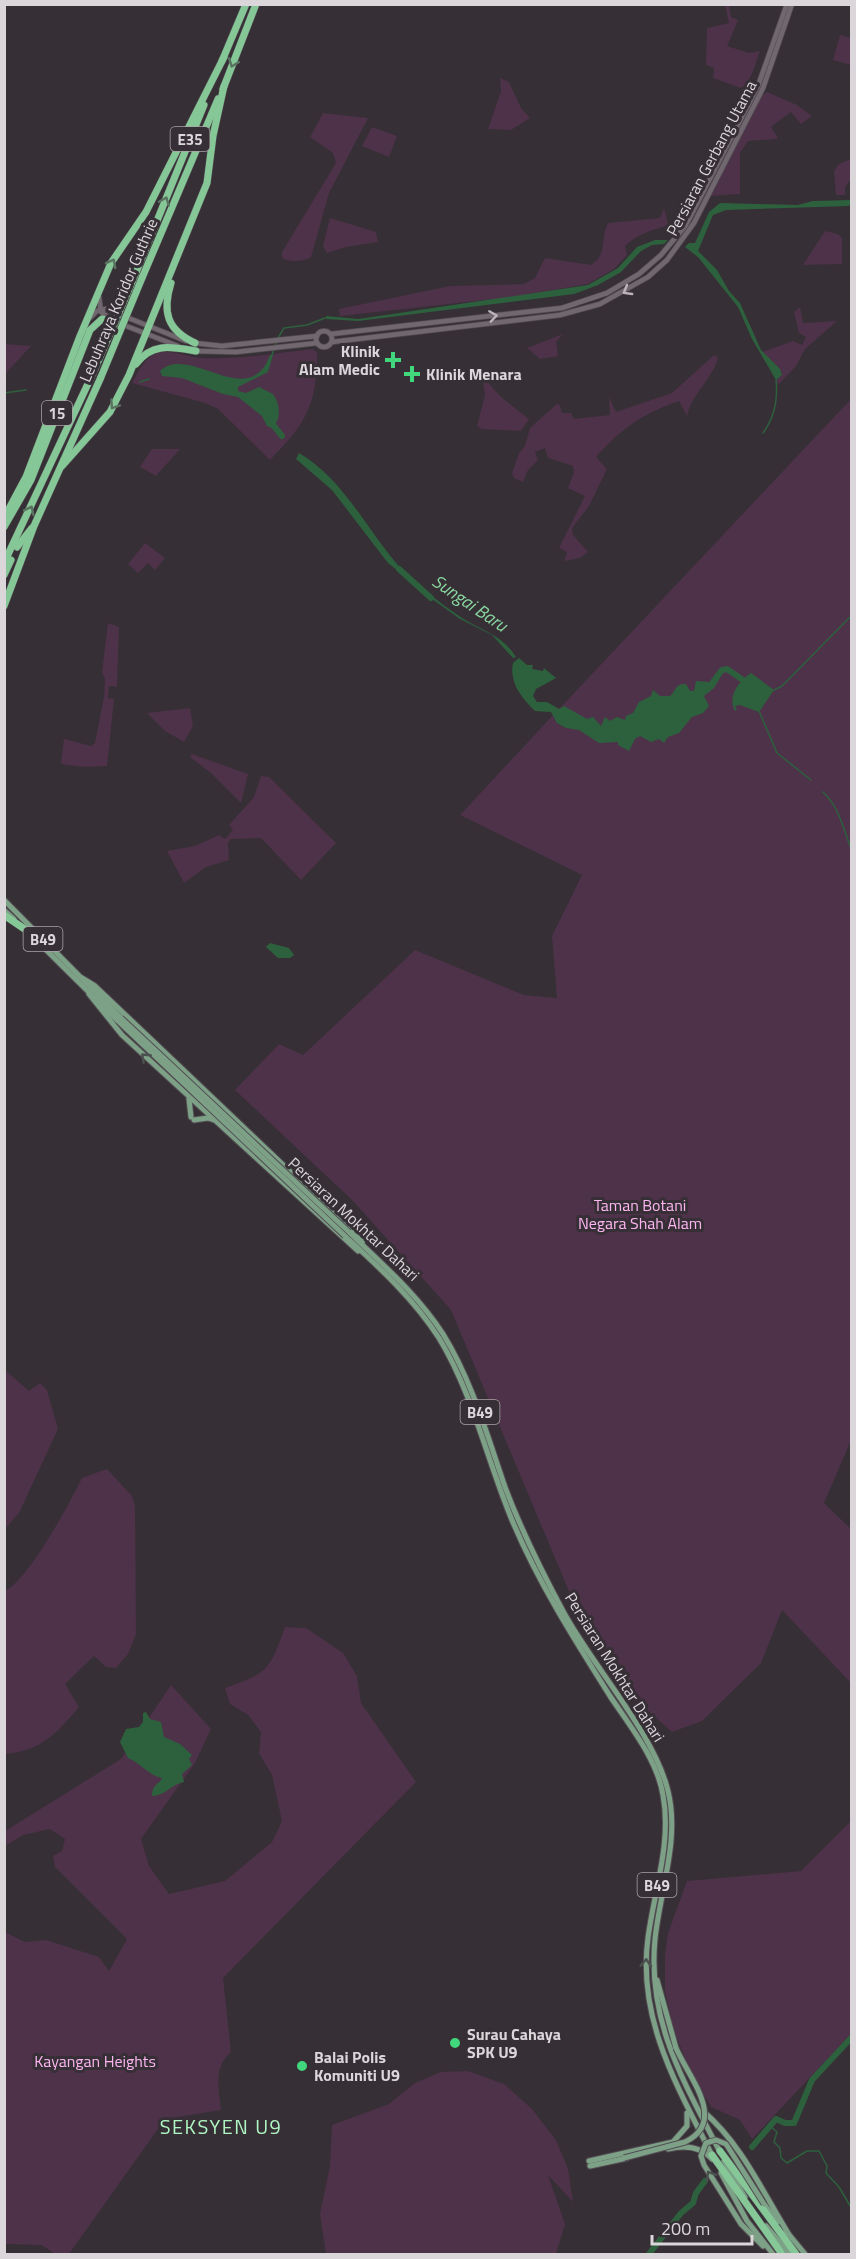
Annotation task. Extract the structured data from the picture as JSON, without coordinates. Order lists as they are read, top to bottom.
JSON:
{
  "streets": {
    "highway": [
      "E35",
      "Lebuhraya Koridor Guthrie",
      "15",
      "B49"
    ],
    "main road": ["Persiaran Gerbang Utama", "Persiaran Mokhtar Dahari"]
  },
  "crossings": [
    ["B49", "Persiaran Mokhtar Dahari"]
  ],
  "districts": ["SEKSYEN U9"],
  "water": ["Sungai Baru"],
  "parks": ["Taman Botani Negara Shah Alam", "Kayangan Heights"],
  "places": {
    "health": ["Klinik Alam Medic", "Klinik Menara"],
    "other": ["Surau Cahaya SPK U9", "Balai Polis Komuniti U9"]
  },
  "scale_bar": "200 m"
}
